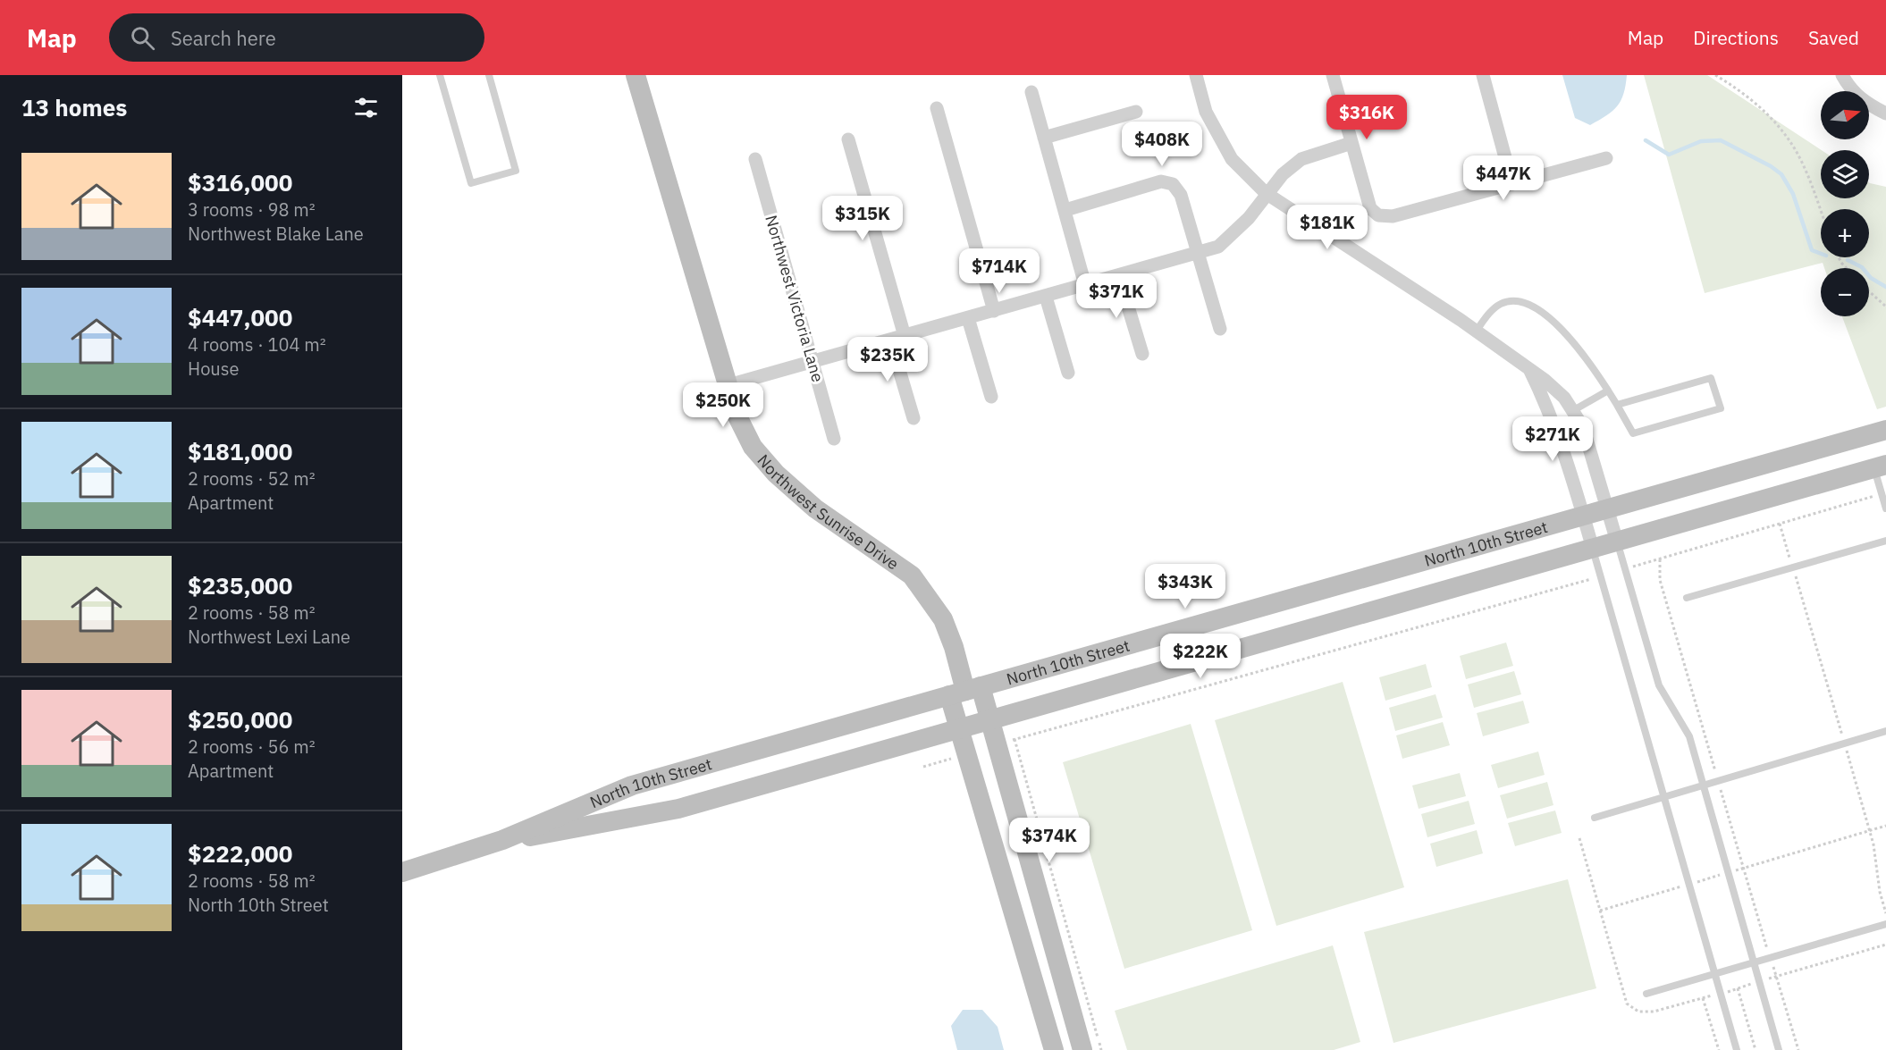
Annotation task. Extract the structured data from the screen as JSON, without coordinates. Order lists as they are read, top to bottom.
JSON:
{
  "streets": {
    "main road": ["Northwest Sunrise Drive", "North 10th Street"],
    "street": ["Northwest Victoria Lane"]
  },
  "crossings": [
    ["Northwest Sunrise Drive", "North 10th Street"]
  ],
  "north": "right",
  "page": {
    "header": "Map",
    "search": "Search here",
    "nav": ["Map", "Directions", "Saved"],
    "heading": "13 homes",
    "map_buttons": ["+", "−"],
    "price": [
      "$316K",
      "$408K",
      "$447K",
      "$315K",
      "$181K",
      "$714K",
      "$371K",
      "$235K",
      "$250K",
      "$271K",
      "$343K",
      "$222K",
      "$374K"
    ],
    "list": [
      {
        "name": "$316,000",
        "note": "3 rooms · 98 m² · Northwest Blake Lane"
      },
      {
        "name": "$447,000",
        "note": "4 rooms · 104 m² · House"
      },
      {
        "name": "$181,000",
        "note": "2 rooms · 52 m² · Apartment"
      },
      {
        "name": "$235,000",
        "note": "2 rooms · 58 m² · Northwest Lexi Lane"
      },
      {
        "name": "$250,000",
        "note": "2 rooms · 56 m² · Apartment"
      },
      {
        "name": "$222,000",
        "note": "2 rooms · 58 m² · North 10th Street"
      }
    ]
  }
}
